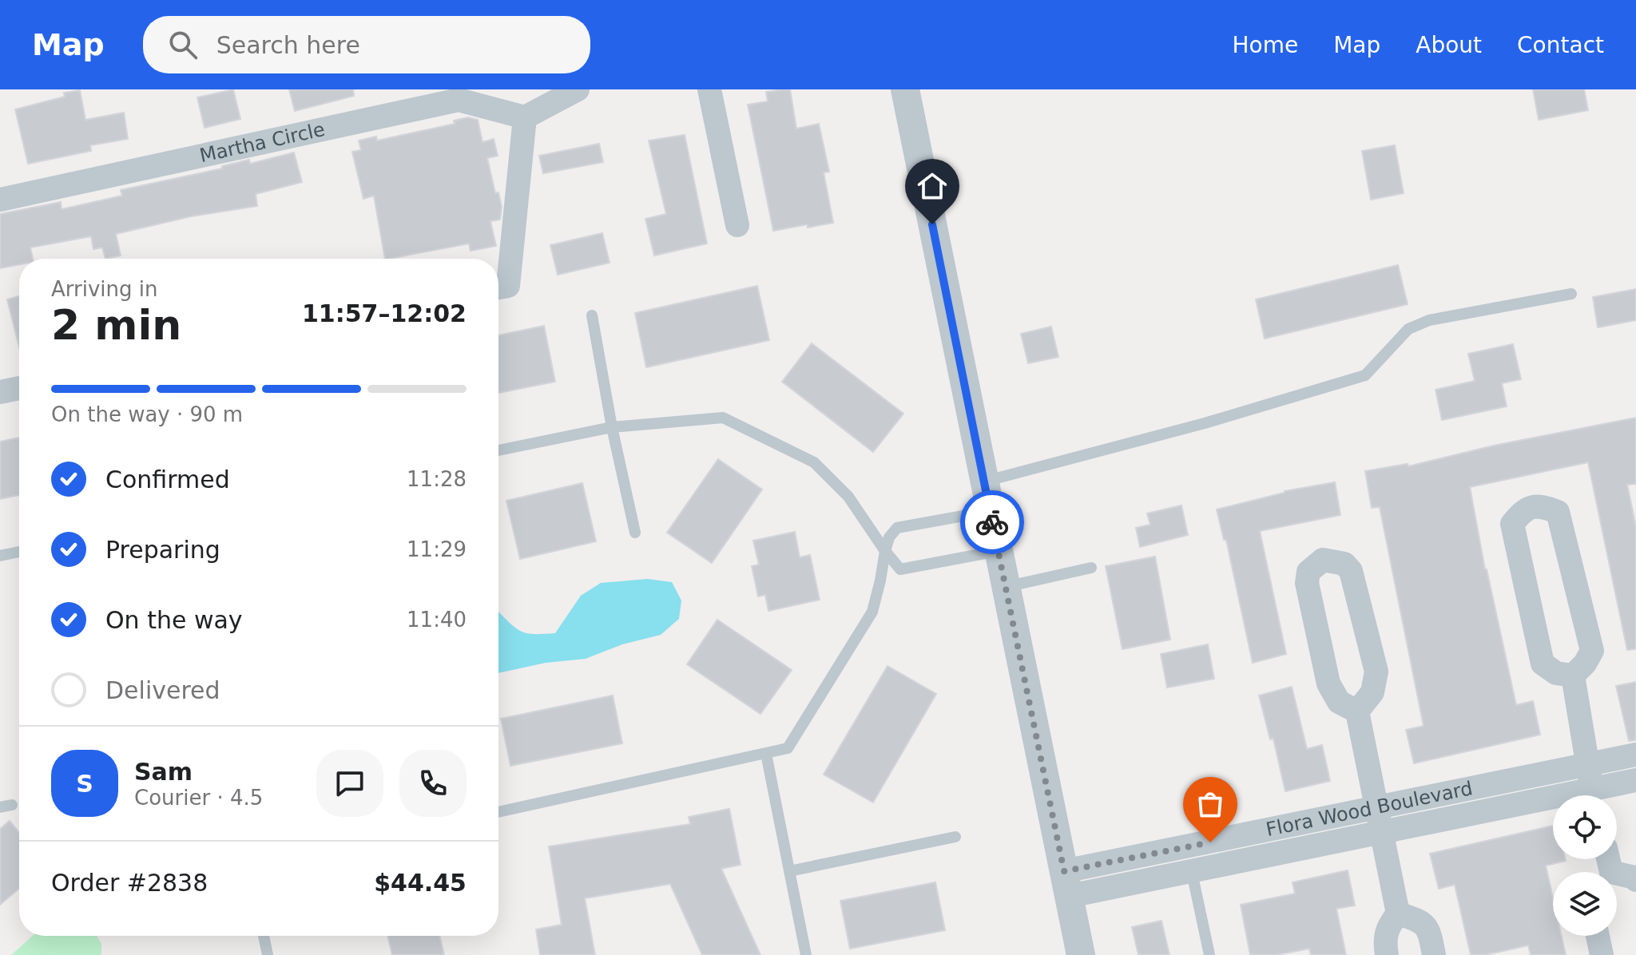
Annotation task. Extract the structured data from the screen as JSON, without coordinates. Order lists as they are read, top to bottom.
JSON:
{
  "streets": {
    "street": ["Martha Circle", "Flora Wood Boulevard"]
  },
  "page": {
    "header": "Map",
    "search": "Search here",
    "nav": [
      "Home",
      "Map",
      "About",
      "Contact"
    ],
    "heading": ["2 min", "Arriving in", "11:57–12:02"],
    "panel": [
      "Sam",
      "Courier · 4.5",
      "Order #2838",
      "$44.45"
    ],
    "bar": "On the way · 90 m",
    "list": [
      ["Confirmed", "11:28"],
      ["Preparing", "11:29"],
      ["On the way", "11:40"],
      "Delivered"
    ],
    "round": "S"
  }
}
